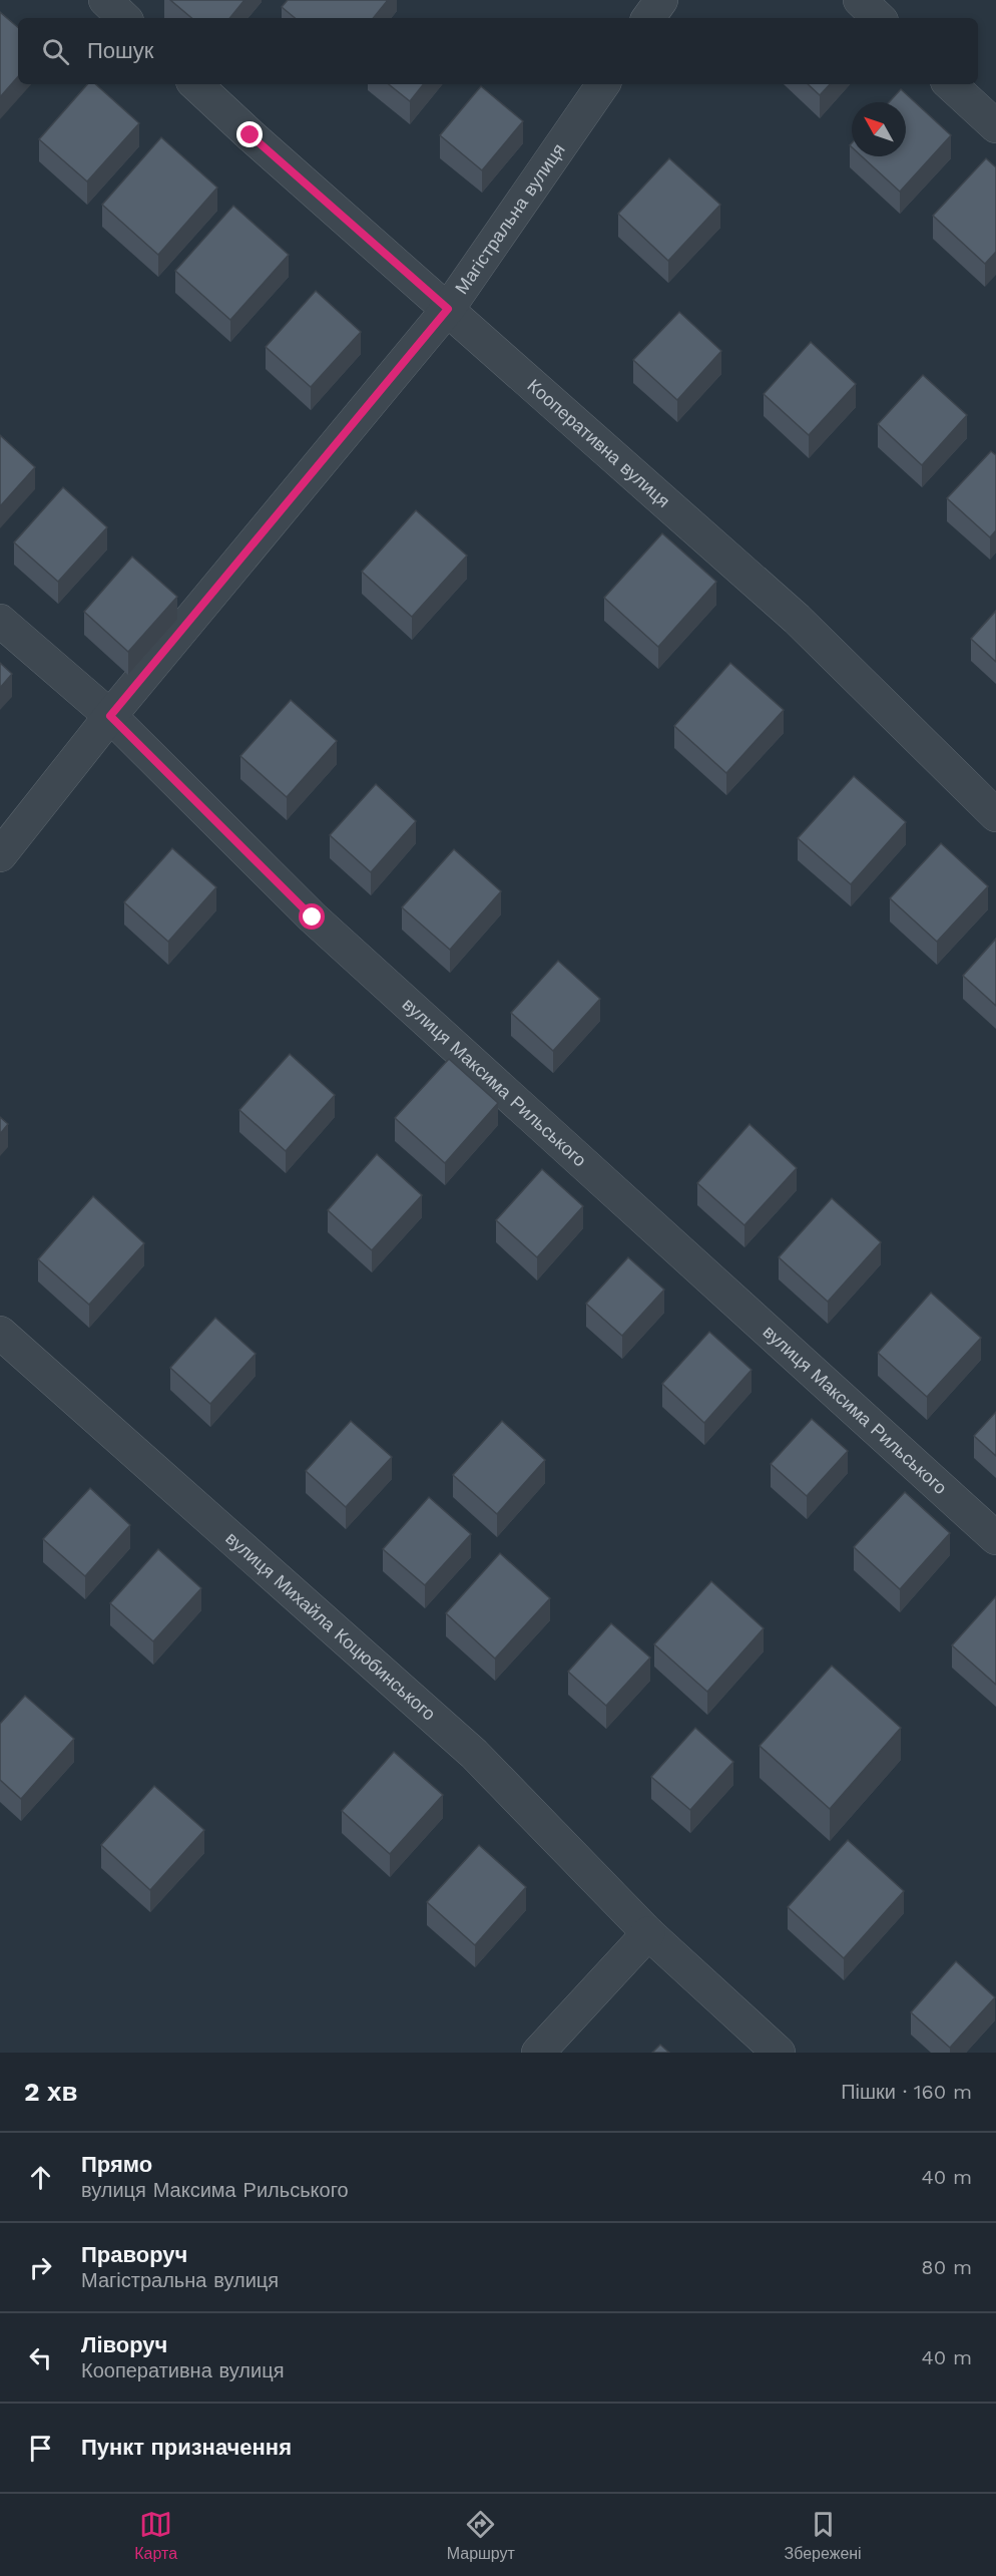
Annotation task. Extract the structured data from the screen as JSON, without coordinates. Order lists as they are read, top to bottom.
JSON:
{
  "streets": {
    "street": [
      "Магістральна вулиця",
      "Кооперативна вулиця",
      "вулиця Максима Рильського",
      "вулиця Михайла Коцюбинського"
    ]
  },
  "crossings": [
    ["Магістральна вулиця", "Кооперативна вулиця"],
    ["Магістральна вулиця", "вулиця Максима Рильського"]
  ],
  "north": "top left",
  "page": {
    "search": "Пошук",
    "heading": ["2 хв", "Пішки · 160 m"],
    "list": [
      ["Прямо", "вулиця Максима Рильського", "40 m"],
      ["Праворуч", "Магістральна вулиця", "80 m"],
      ["Ліворуч", "Кооперативна вулиця", "40 m"],
      "Пункт призначення"
    ],
    "nav": ["Карта", "Маршрут", "Збережені"]
  }
}
